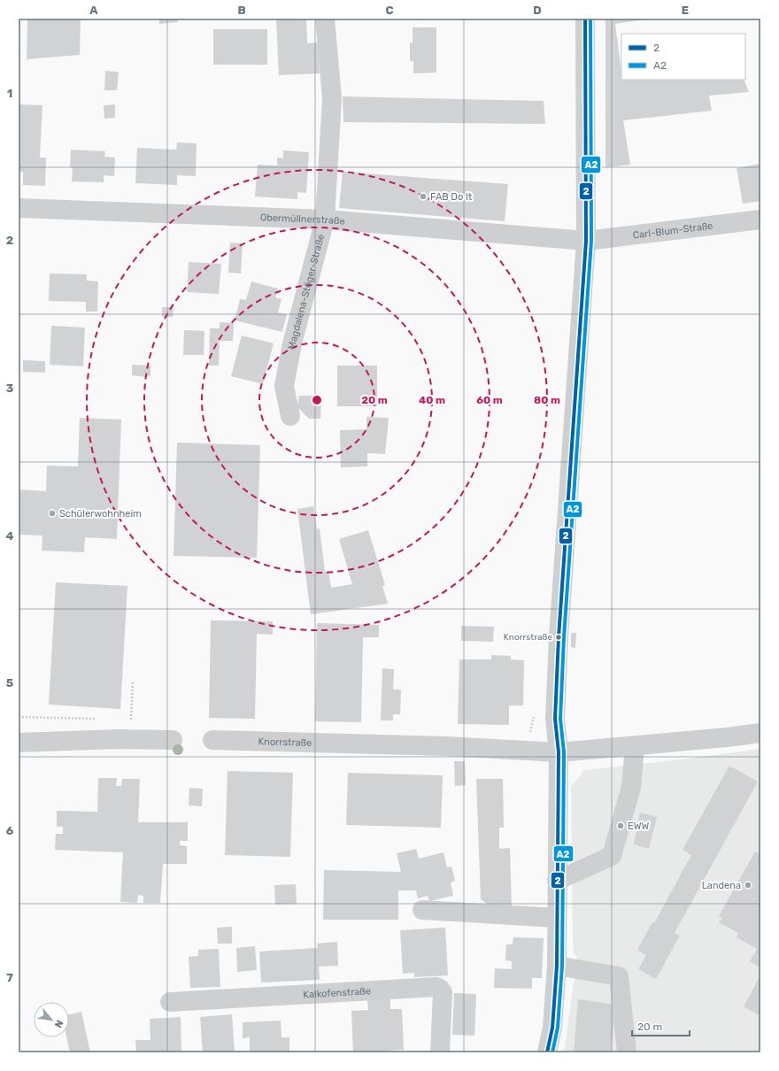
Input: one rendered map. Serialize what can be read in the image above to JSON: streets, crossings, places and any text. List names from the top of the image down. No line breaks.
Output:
{"streets":{"street":["Obermüllnerstraße","Carl-Blum-Straße","Magdalena-Stöger-Straße","Knorrstraße","Kalkofenstraße"]},"crossings":[["Obermüllnerstraße","Carl-Blum-Straße"],["Obermüllnerstraße","Magdalena-Stöger-Straße"]],"places":["FAB Do It","Schülerwohnheim","Knorrstraße","EWW","Landena"],"lines":["transit line 2","transit line A2"],"legend":["2","A2"],"scale_bar":"20 m","north":"bottom right","grid":{"columns":["A","B","C","D","E"],"rows":["1","2","3","4","5","6","7"]},"rings":["20 m","40 m","60 m","80 m"]}
